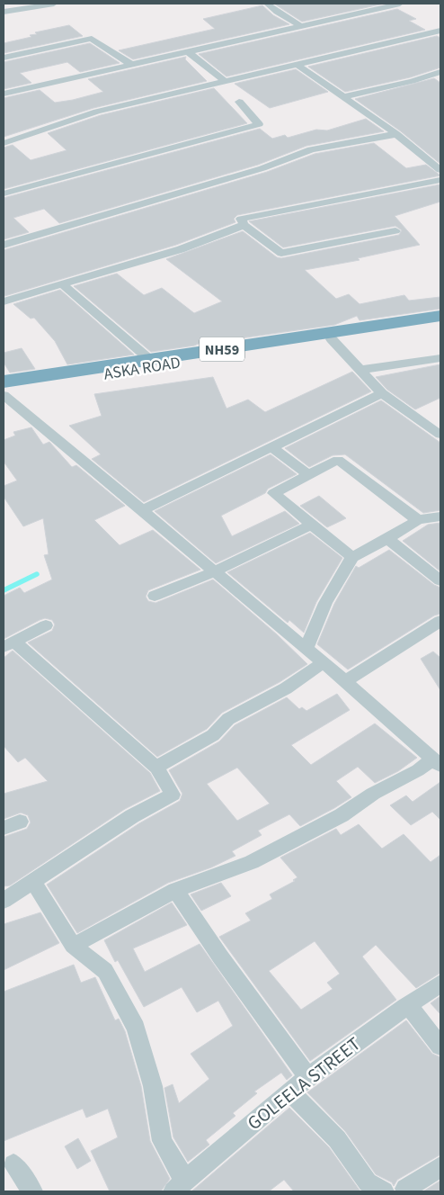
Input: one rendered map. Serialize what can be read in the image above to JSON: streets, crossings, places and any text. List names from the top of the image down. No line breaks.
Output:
{"streets":{"highway":["NH59","ASKA ROAD"],"street":["GOLEELA STREET"]}}
